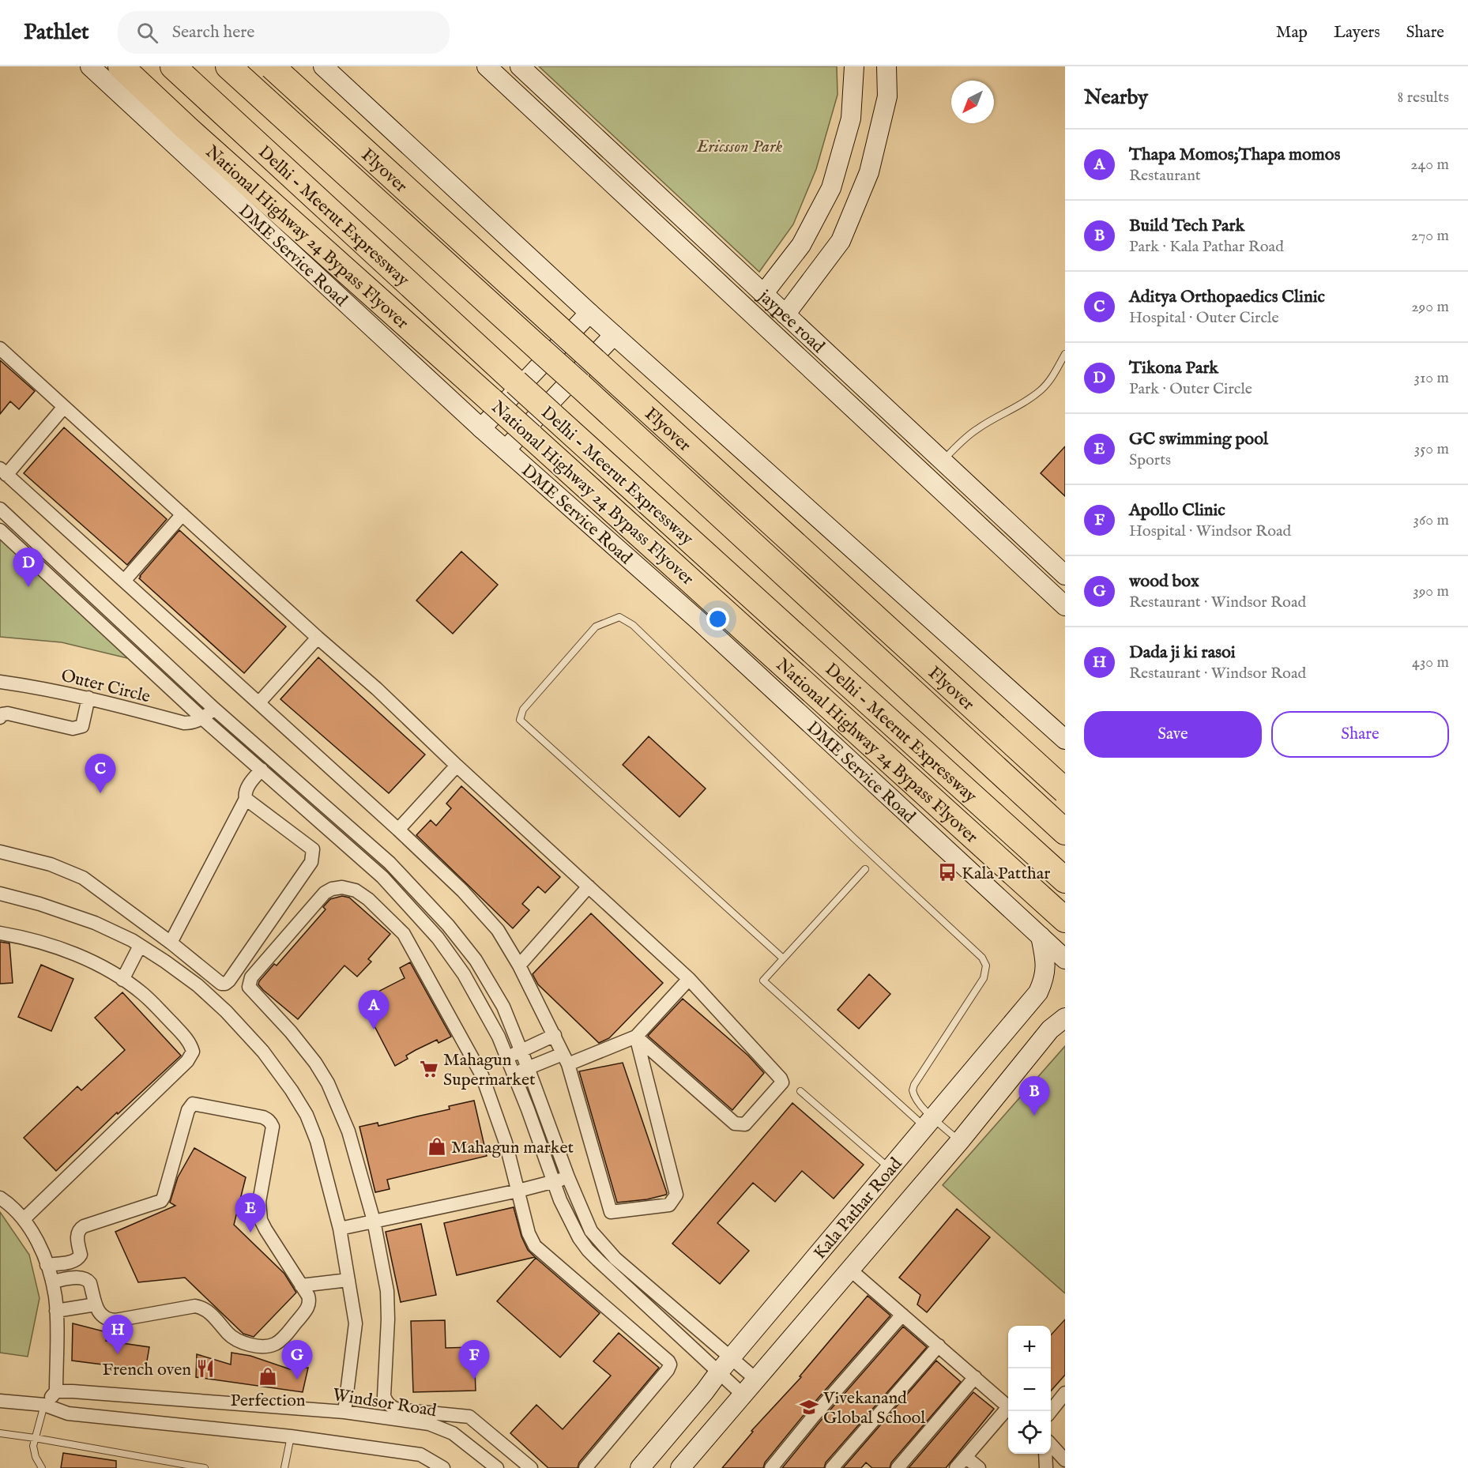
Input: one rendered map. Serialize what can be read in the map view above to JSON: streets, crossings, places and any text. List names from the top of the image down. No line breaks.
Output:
{"streets":{"highway":["Flyover","Delhi - Meerut Expressway","National Highway 24 Bypass Flyover"],"street":["DME Service Road","jaypee road","Outer Circle","Kala Pathar Road","Windsor Road"]},"crossings":[["DME Service Road","Kala Pathar Road"]],"parks":["Ericsson Park"],"places":{"bus stop":["Kala Patthar"],"supermarket":["Mahagun Supermarket"],"shop":["Mahagun market","Perfection"],"restaurant":["French oven"],"school or university":["Vivekanand Global School"]},"north":"bottom left","page":{"header":"Pathlet","search":"Search here","nav":["Map","Layers","Share"],"heading":["Nearby","8 results"],"list":[{"mark":"A","name":"Thapa Momos;Thapa momos","note":"Restaurant","value":"240 m"},{"mark":"B","name":"Build Tech Park","note":"Park · Kala Pathar Road","value":"270 m"},{"mark":"C","name":"Aditya Orthopaedics Clinic","note":"Hospital · Outer Circle","value":"290 m"},{"mark":"D","name":"Tikona Park","note":"Park · Outer Circle","value":"310 m"},{"mark":"E","name":"GC swimming pool","note":"Sports","value":"350 m"},{"mark":"F","name":"Apollo Clinic","note":"Hospital · Windsor Road","value":"360 m"},{"mark":"G","name":"wood box","note":"Restaurant · Windsor Road","value":"390 m"},{"mark":"H","name":"Dada ji ki rasoi","note":"Restaurant · Windsor Road","value":"430 m"}],"pins":["D","C","A","B","E","H","F","G"],"buttons":["Save","Share"],"map_buttons":["+","−"]}}
